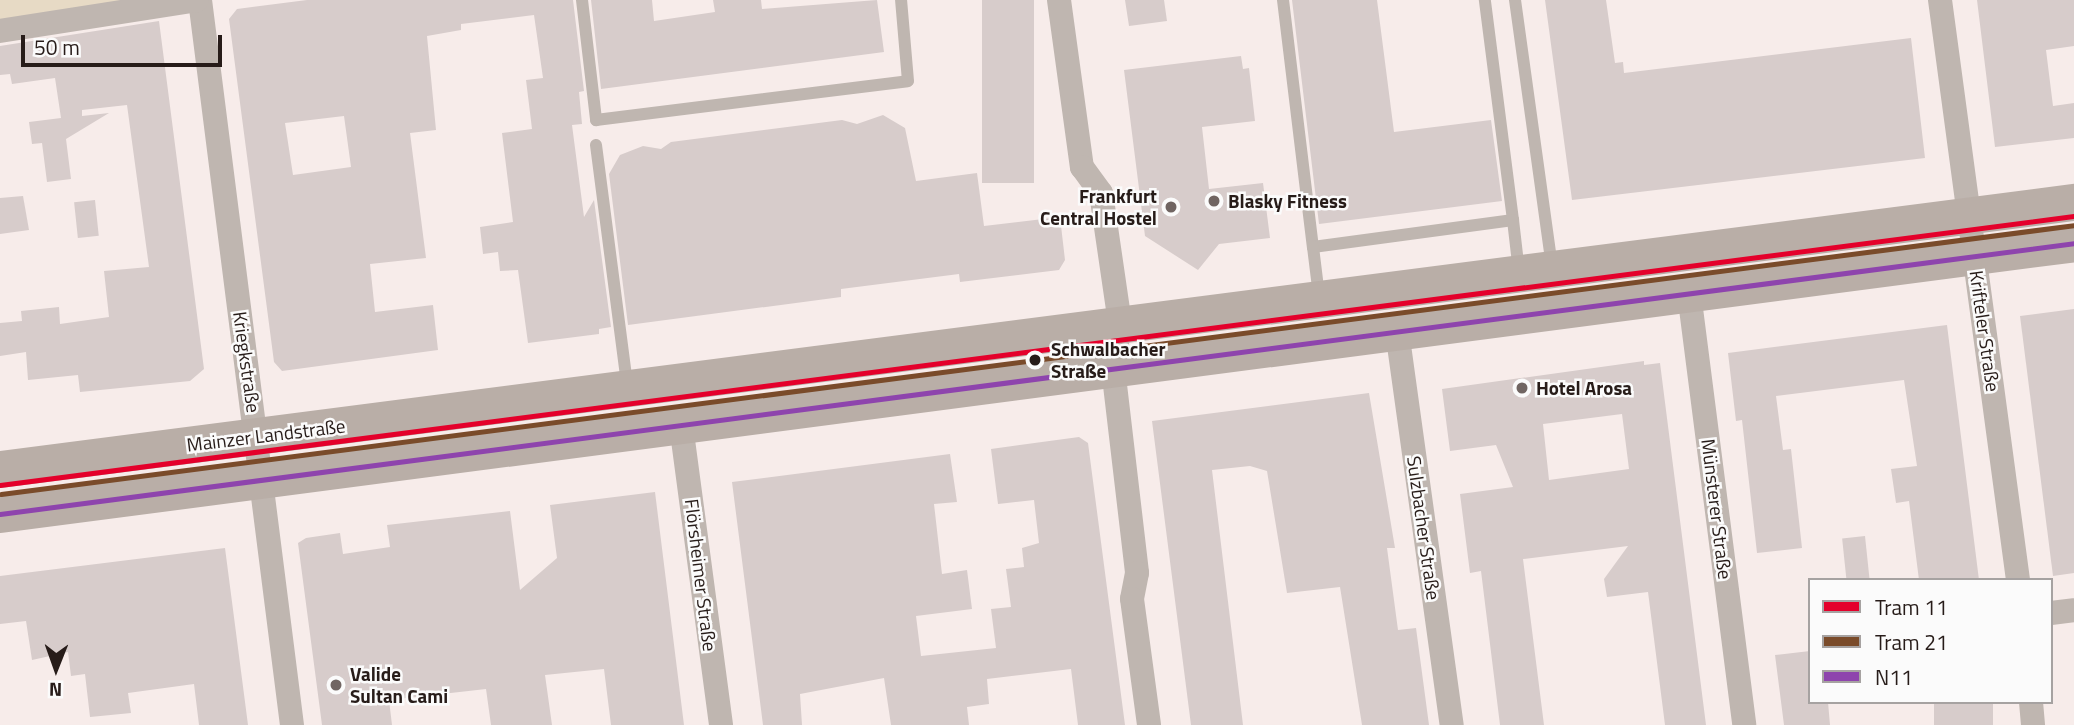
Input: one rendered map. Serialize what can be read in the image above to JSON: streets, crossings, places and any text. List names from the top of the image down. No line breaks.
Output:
{"streets":{"main road":["Mainzer Landstraße"],"street":["Krifteler Straße","Kriegkstraße","Münsterer Straße","Sulzbacher Straße","Flörsheimer Straße"]},"crossings":[["Krifteler Straße","Mainzer Landstraße"],["Kriegkstraße","Mainzer Landstraße"]],"places":["Blasky Fitness","Frankfurt Central Hostel","Schwalbacher Straße","Hotel Arosa","Valide Sultan Cami"],"lines":["tram line 11","tram line 21","transit line N11"],"legend":["Tram 11","Tram 21","N11"],"scale_bar":"50 m","north":"bottom"}
